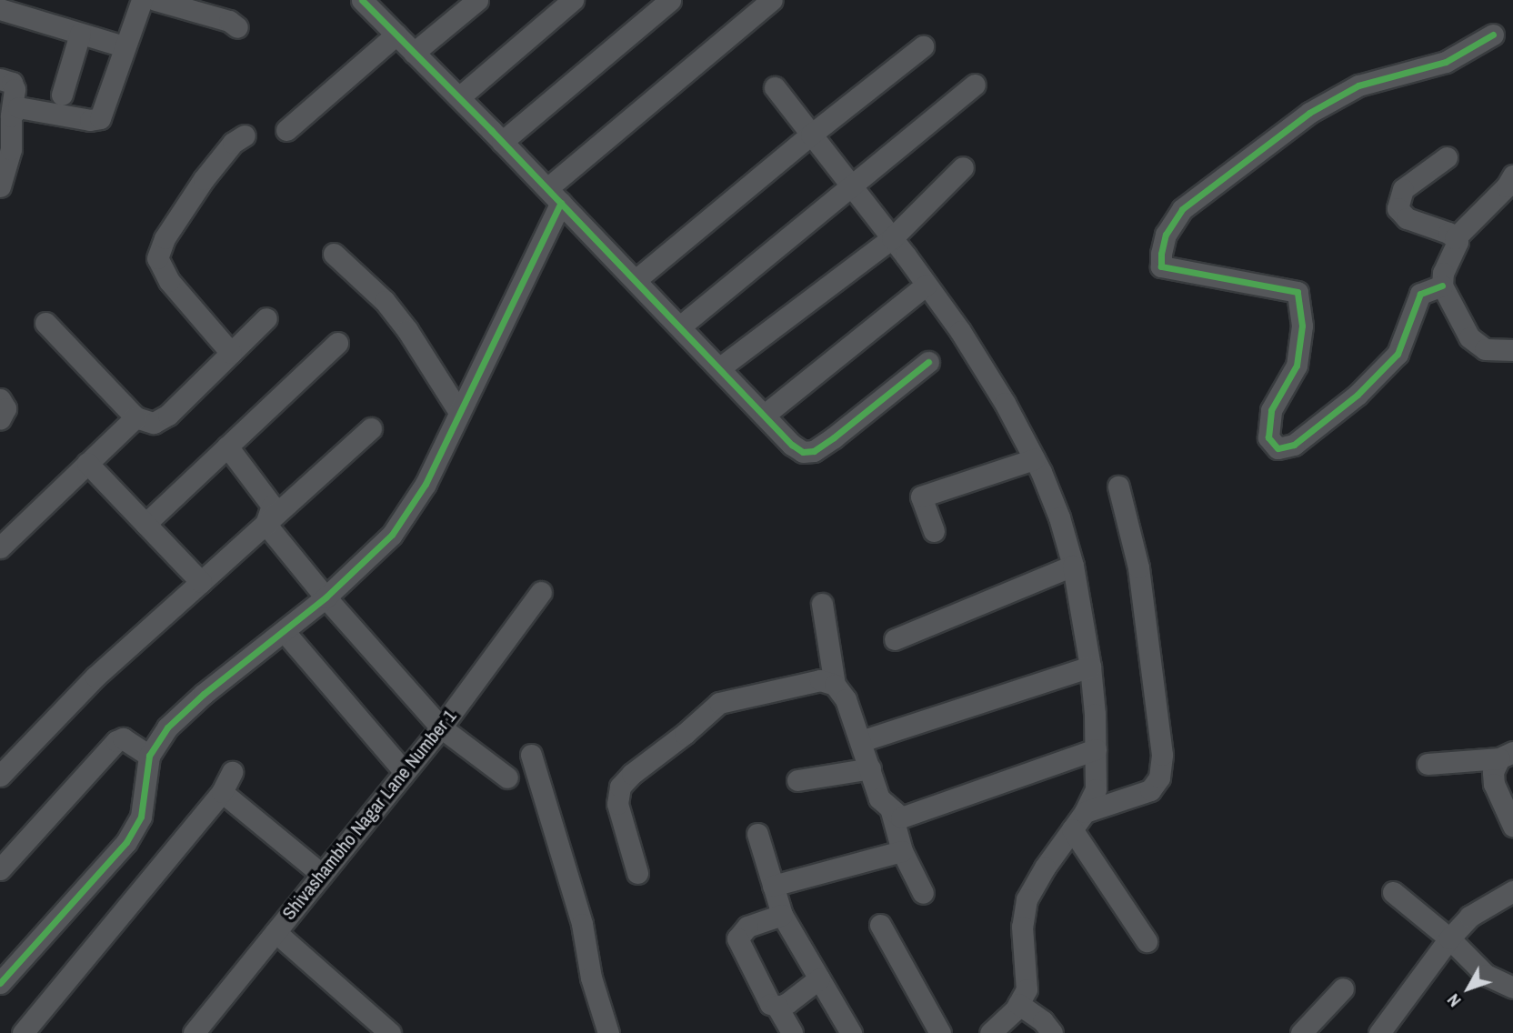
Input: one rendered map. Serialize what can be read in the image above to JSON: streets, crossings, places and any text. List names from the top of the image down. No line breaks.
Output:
{"streets":{"street":["Shivashambho Nagar Lane Number 1"]},"north":"bottom left"}
